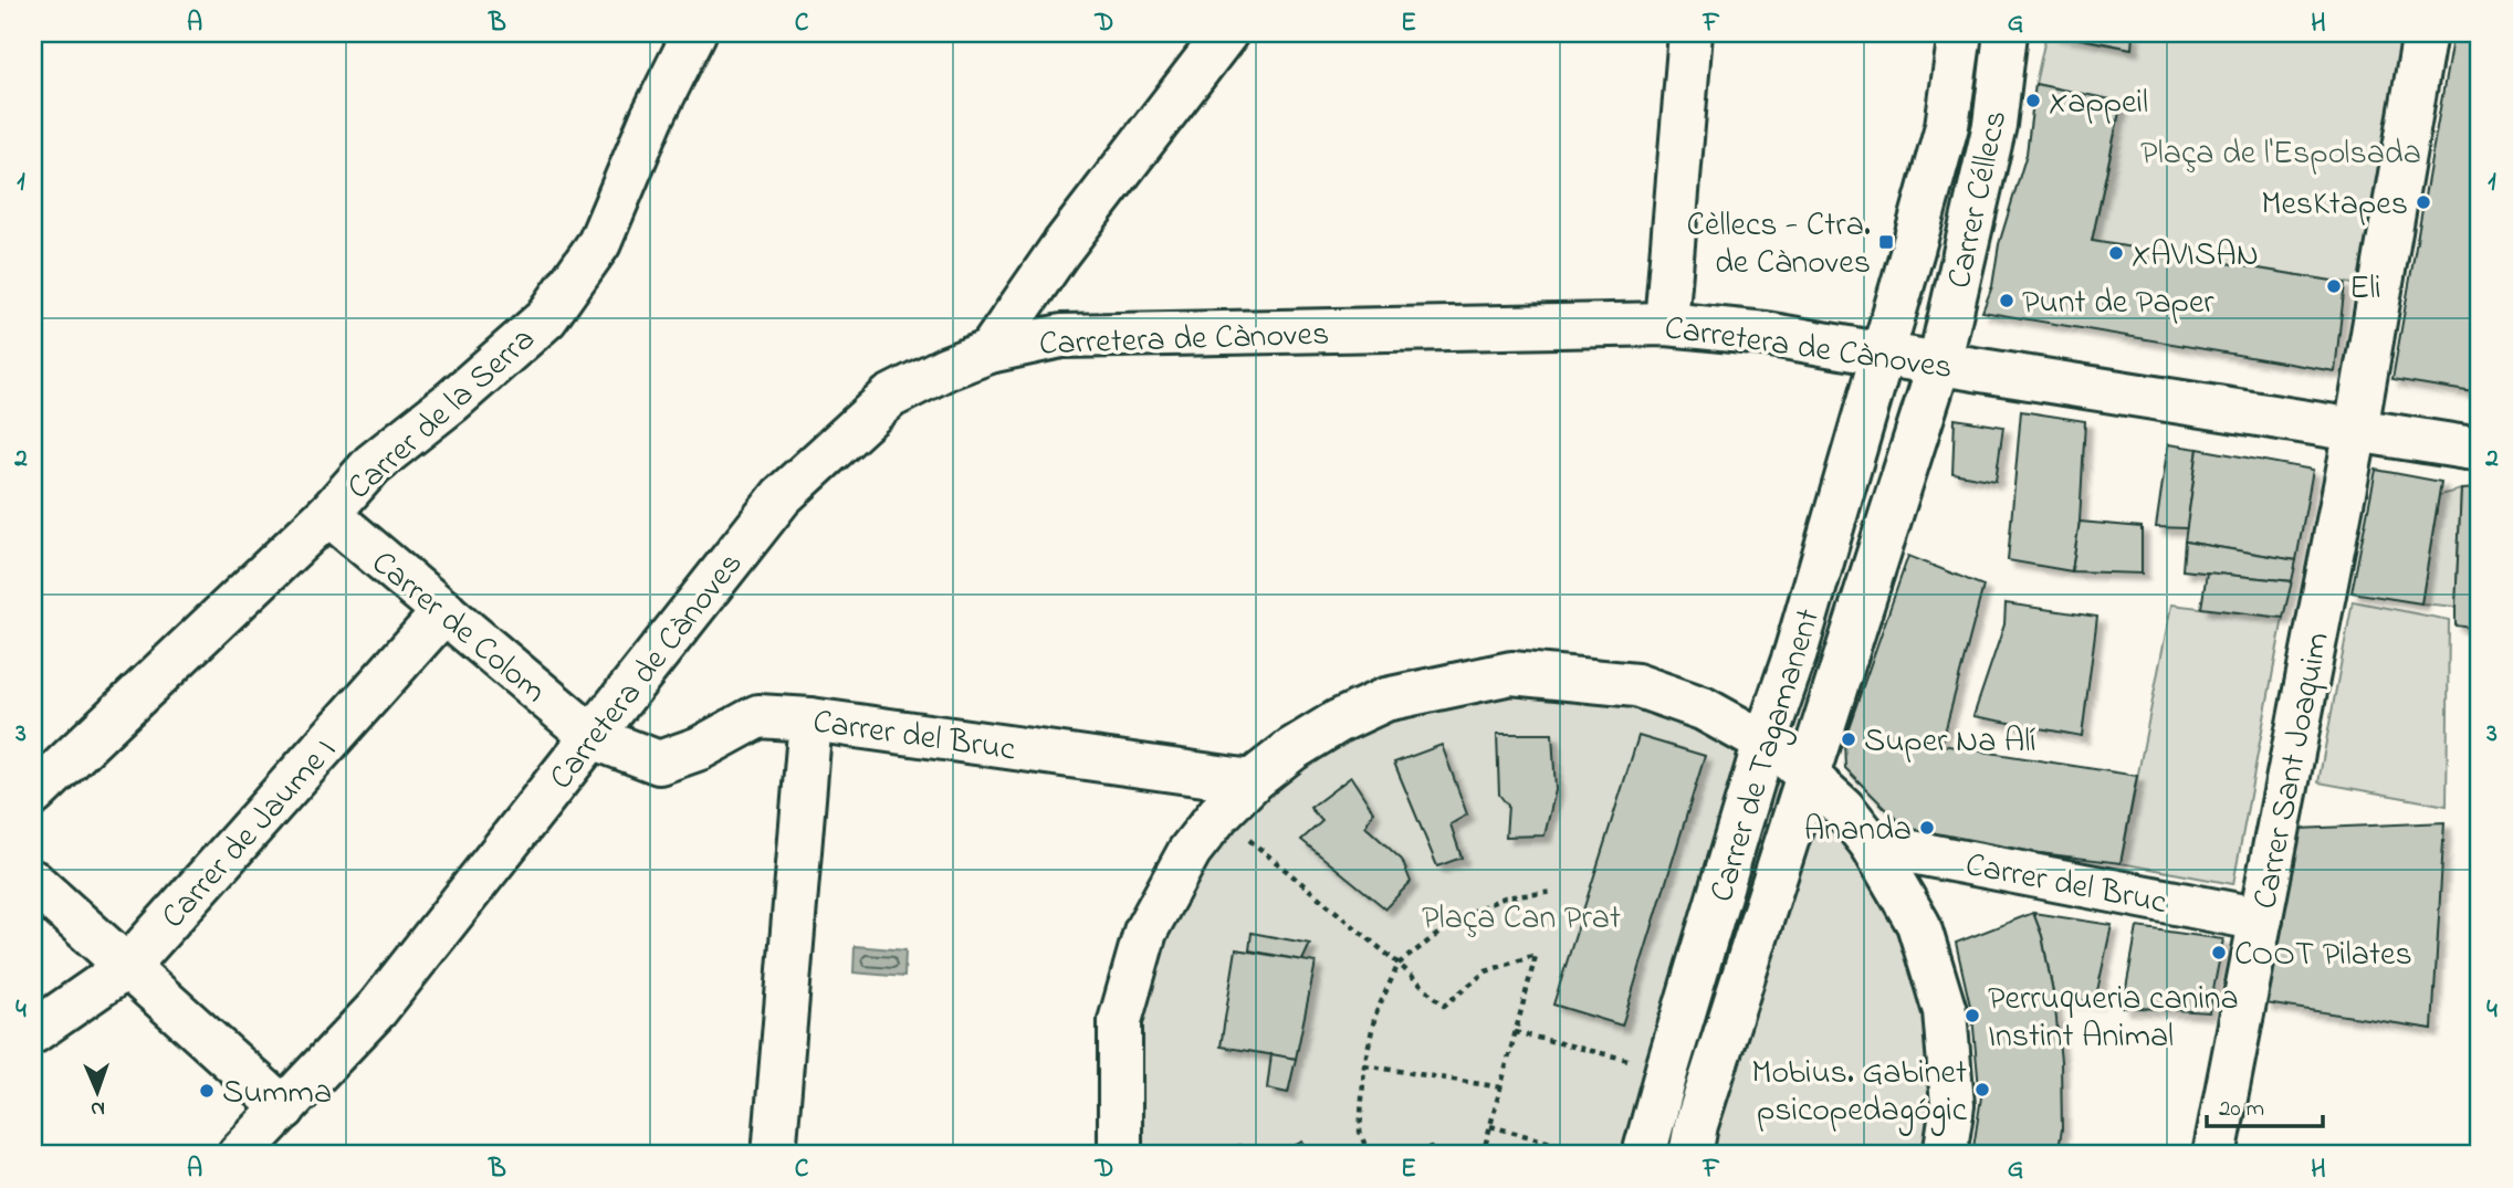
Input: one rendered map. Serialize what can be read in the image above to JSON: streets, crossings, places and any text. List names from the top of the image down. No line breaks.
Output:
{"streets":{"street":["Carrer Céllecs","Carretera de Cànoves","Carrer de la Serra","Carrer de Colom","Carrer del Bruc","Carrer de Tagamanent","Carrer Sant Joaquim","Carrer de Jaume I"]},"crossings":[["Carrer Céllecs","Carretera de Cànoves"],["Carrer Céllecs","Carrer de Tagamanent"],["Carretera de Cànoves","Carrer de Colom"],["Carretera de Cànoves","Carrer del Bruc"],["Carretera de Cànoves","Carrer de Tagamanent"],["Carretera de Cànoves","Carrer Sant Joaquim"],["Carrer de la Serra","Carrer de Colom"],["Carrer de Colom","Carrer del Bruc"],["Carrer de Colom","Carrer de Jaume I"],["Carrer del Bruc","Carrer Sant Joaquim"]],"parks":["Plaça de l'Espolsada","Plaça Can Prat"],"places":{"other":["Xappeil","MesKtapes","XAVISAN","Eli","Punt de Paper","Super Na Alí","Ananda","COOT Pilates","Perruqueria canina Instint Animal","Mobius. Gabinet psicopedagógic","Summa"],"transit":["Cèllecs - Ctra. de Cànoves"]},"scale_bar":"20 m","north":"bottom","grid":{"columns":["A","B","C","D","E","F","G","H"],"rows":["1","2","3","4"]}}
